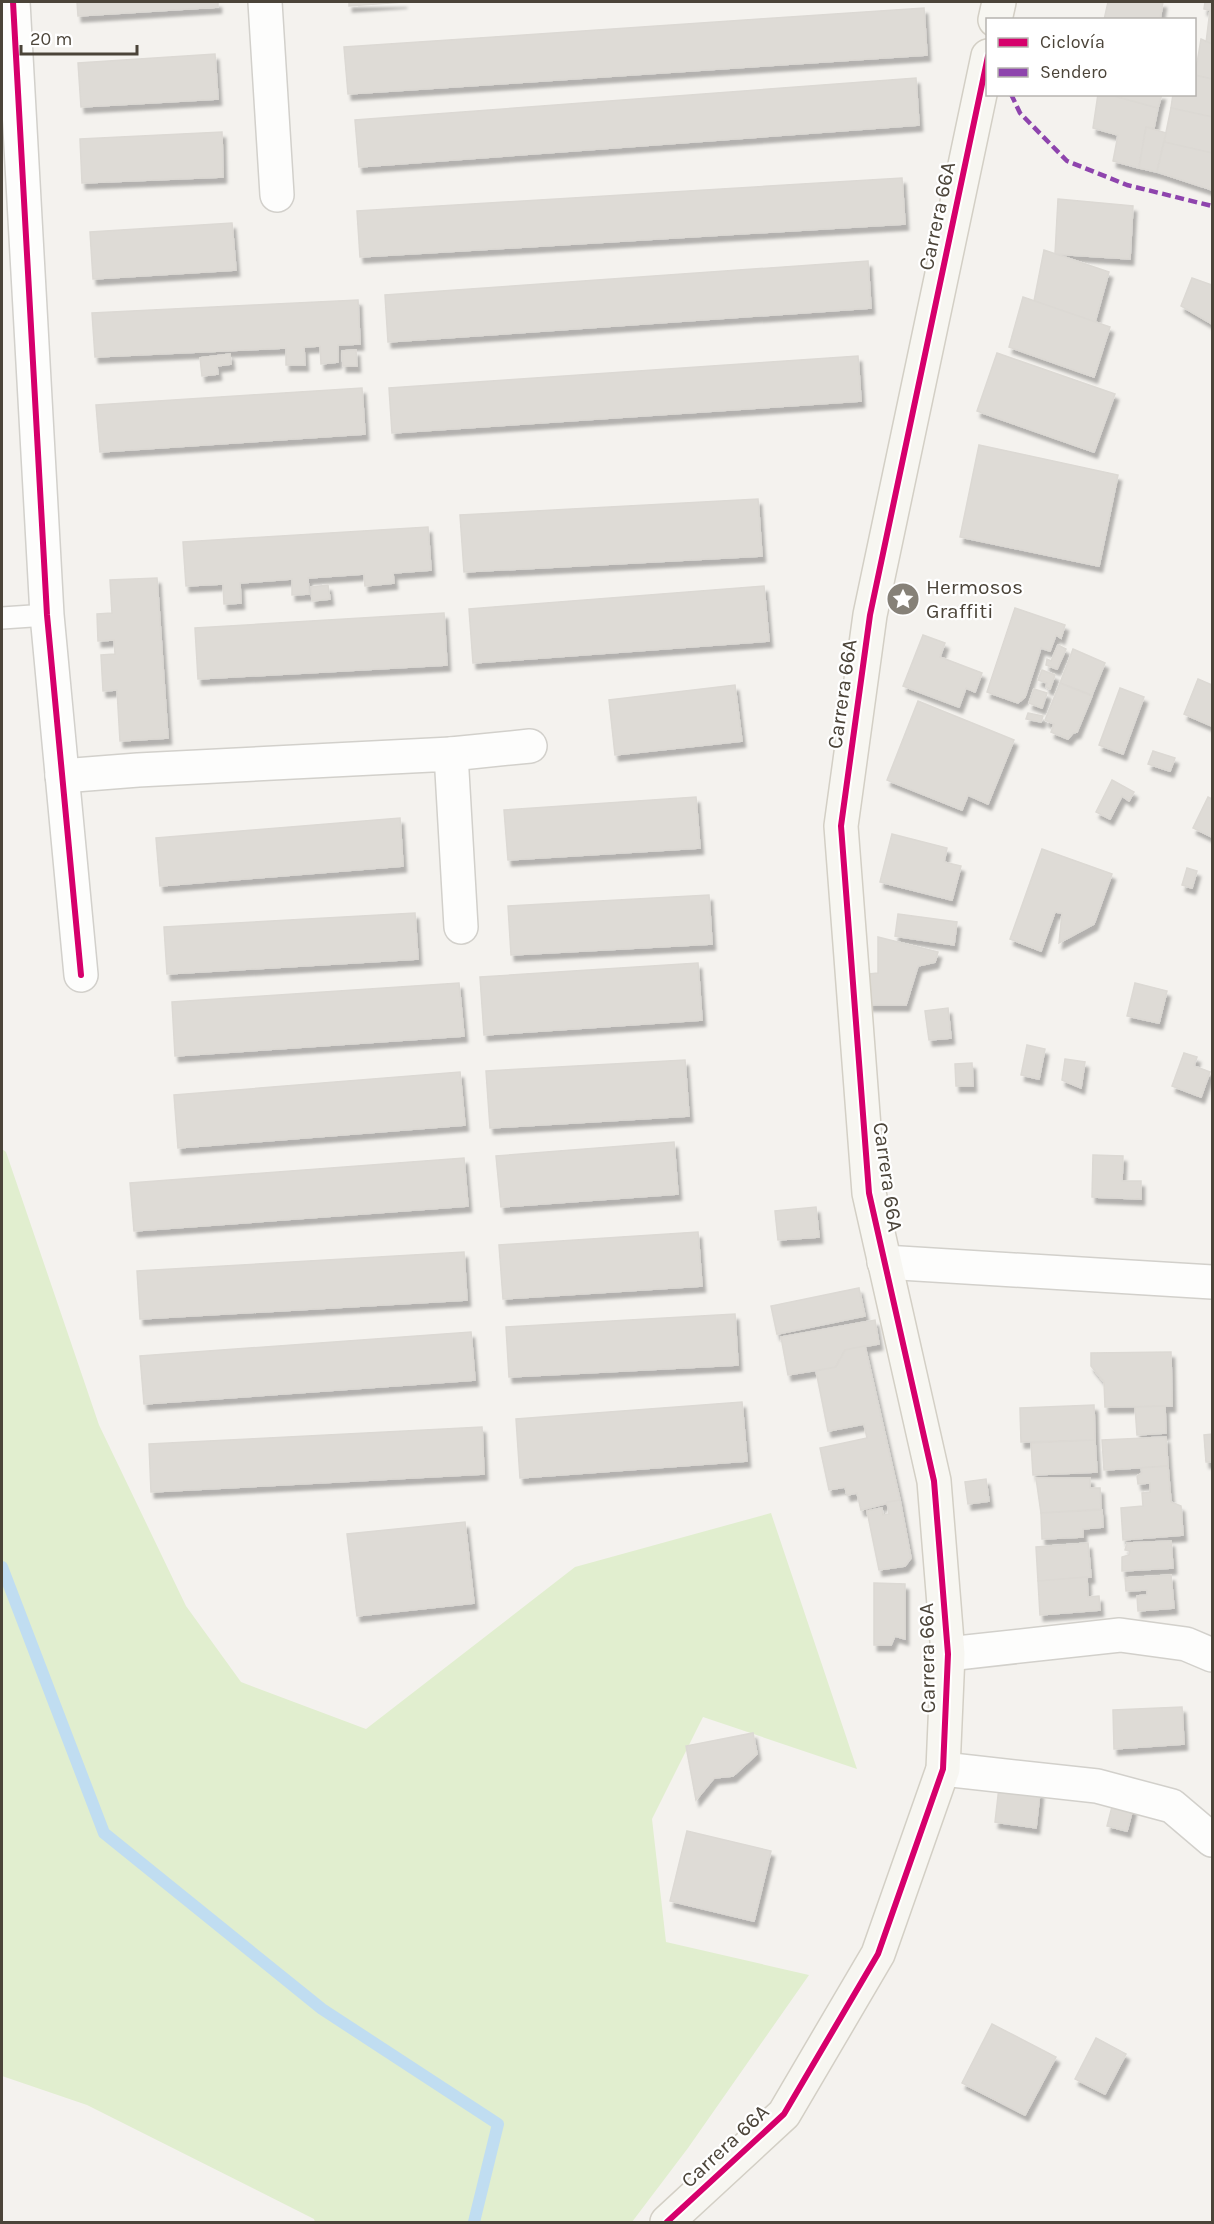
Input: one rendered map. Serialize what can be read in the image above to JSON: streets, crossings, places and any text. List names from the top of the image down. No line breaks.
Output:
{"streets":{"street":["Carrera 66A"]},"places":{"place":["Hermosos Graffiti"]},"legend":["Ciclovía","Sendero"],"scale_bar":"20 m"}
